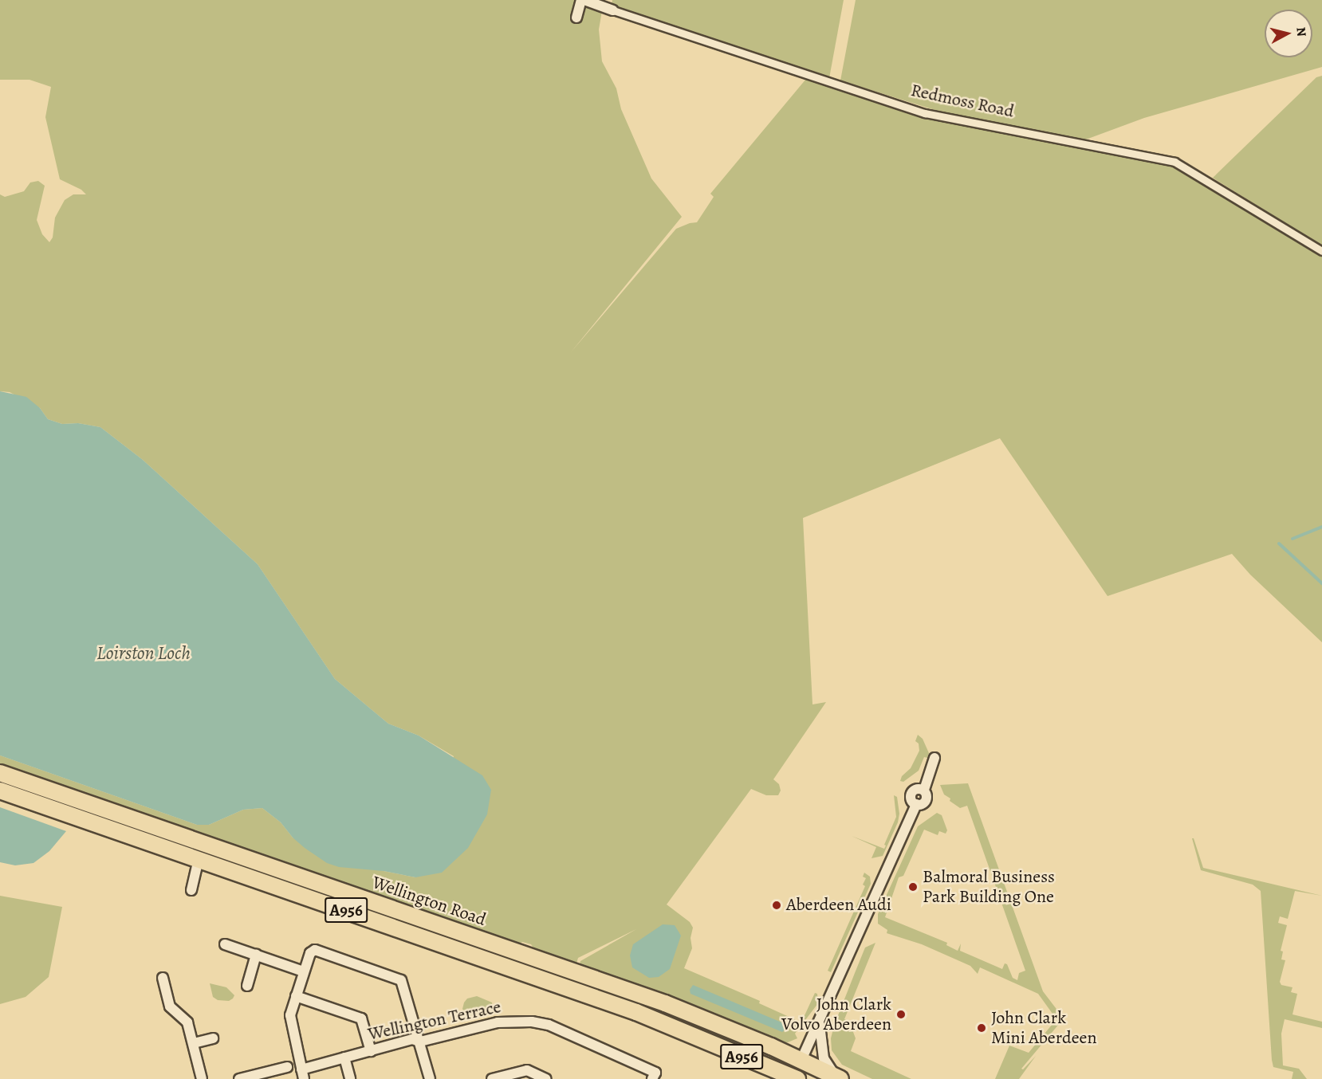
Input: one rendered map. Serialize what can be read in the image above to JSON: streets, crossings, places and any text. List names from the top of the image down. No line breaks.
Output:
{"streets":{"main road":["Wellington Road","A956"],"street":["Redmoss Road","Wellington Terrace"]},"water":["Loirston Loch"],"places":["Balmoral Business Park Building One","Aberdeen Audi","John Clark Volvo Aberdeen","John Clark Mini Aberdeen"],"north":"right"}
